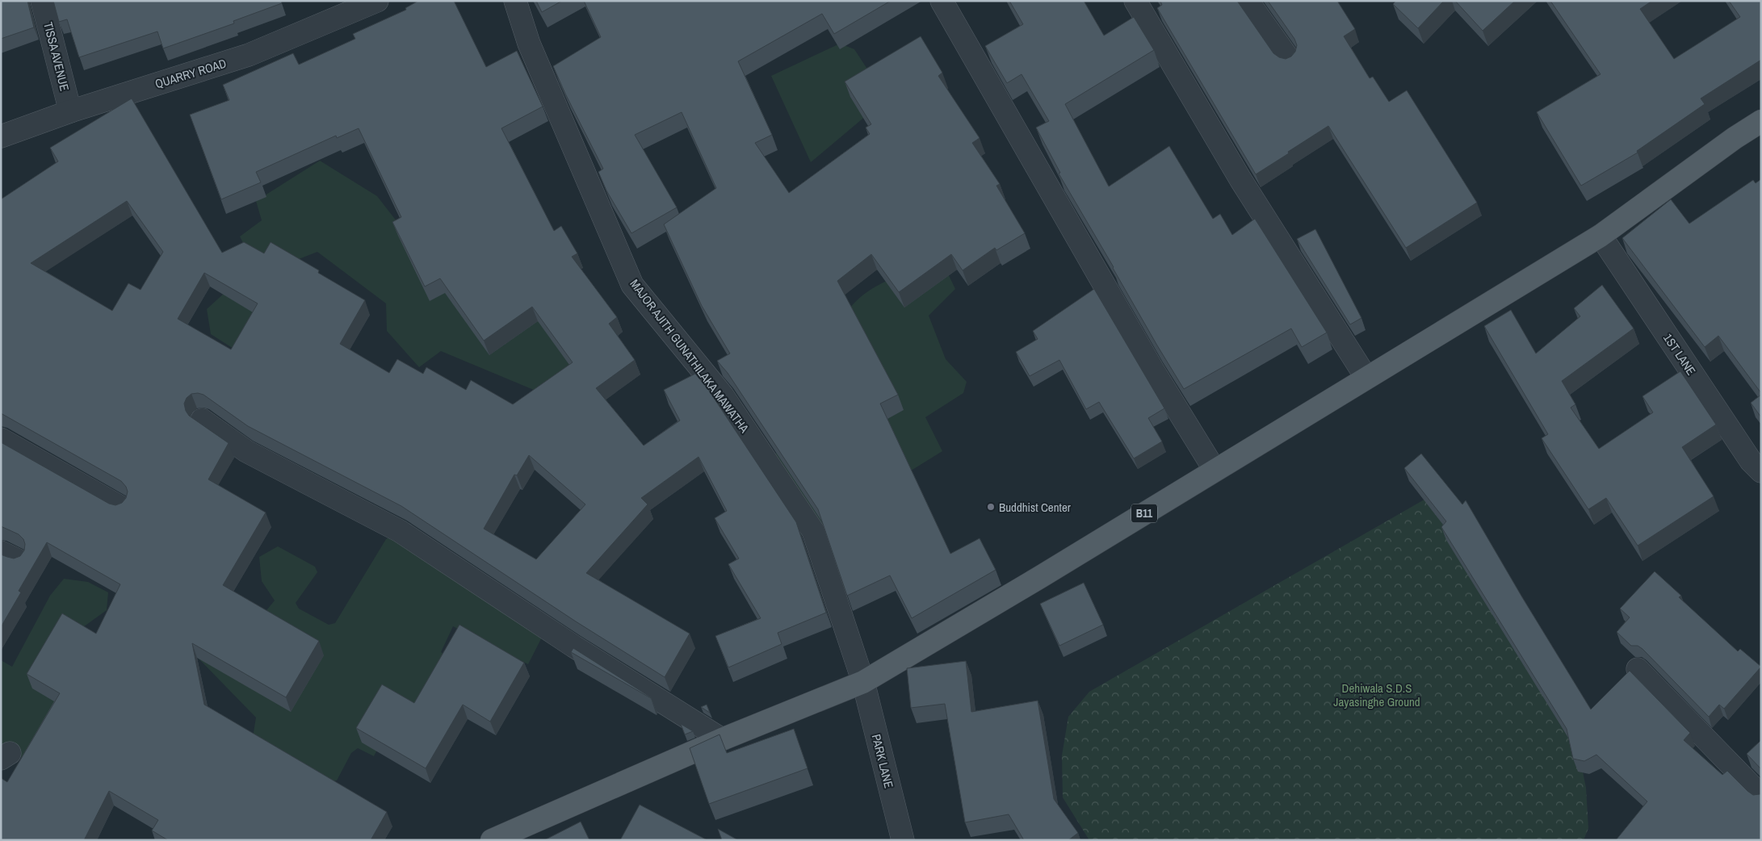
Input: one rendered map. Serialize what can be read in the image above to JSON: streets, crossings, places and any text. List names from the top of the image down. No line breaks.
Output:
{"streets":{"main road":["B11"],"street":["TISSA AVENUE","QUARRY ROAD","1ST LANE","MAJOR AJITH GUNATHILAKA MAWATHA","PARK LANE"]},"crossings":[["TISSA AVENUE","QUARRY ROAD"],["1ST LANE","B11"],["MAJOR AJITH GUNATHILAKA MAWATHA","B11"],["MAJOR AJITH GUNATHILAKA MAWATHA","PARK LANE"],["B11","PARK LANE"]],"parks":["Dehiwala S.D.S Jayasinghe Ground"],"places":["Buddhist Center"]}
